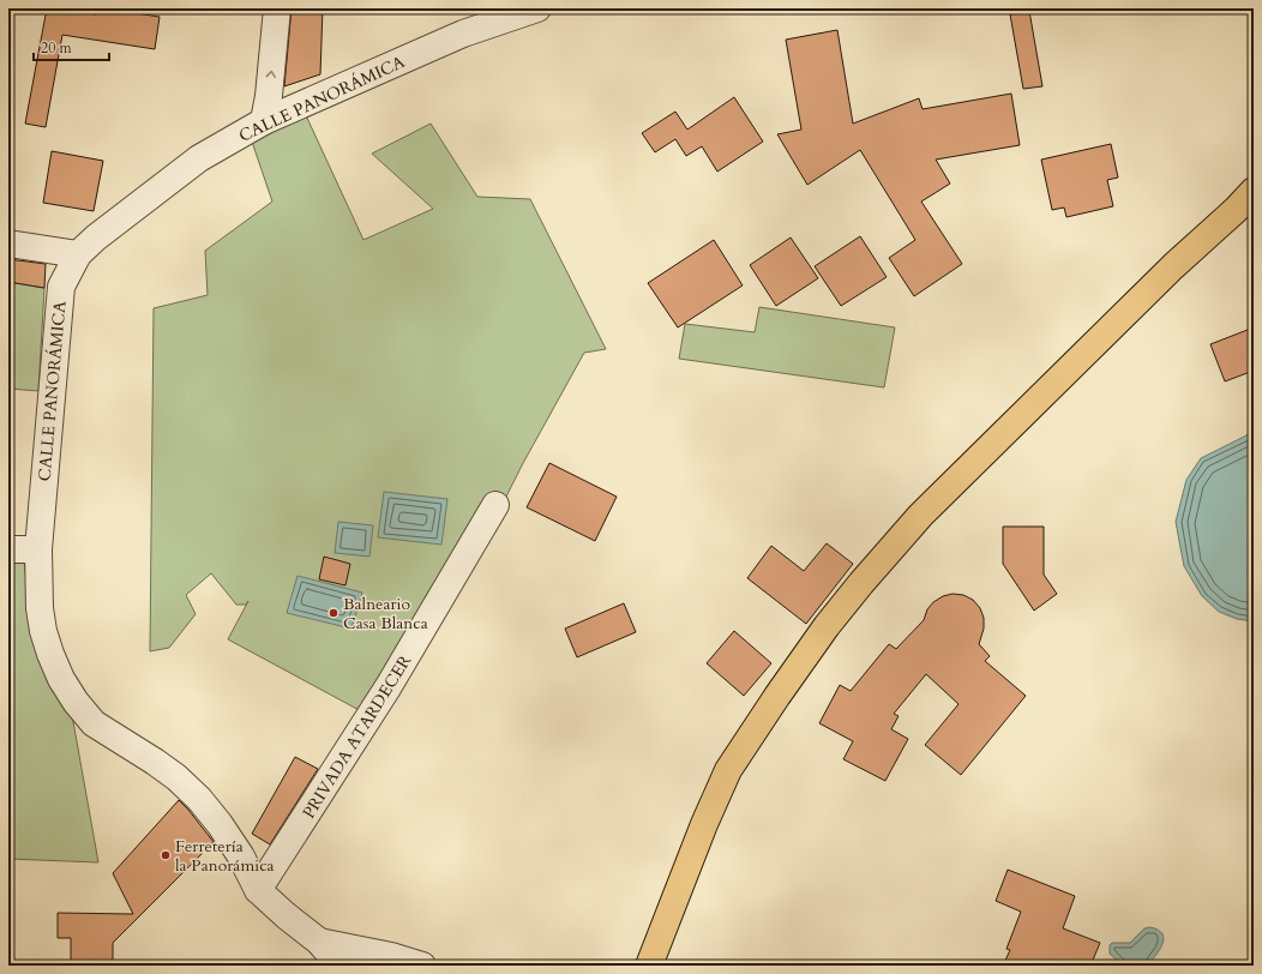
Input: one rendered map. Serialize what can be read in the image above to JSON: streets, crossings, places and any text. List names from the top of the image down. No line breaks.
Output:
{"streets":{"street":["CALLE PANORÁMICA","PRIVADA ATARDECER"]},"crossings":[["CALLE PANORÁMICA","PRIVADA ATARDECER"]],"places":["Balneario Casa Blanca","Ferretería la Panorámica"],"scale_bar":"20 m"}
